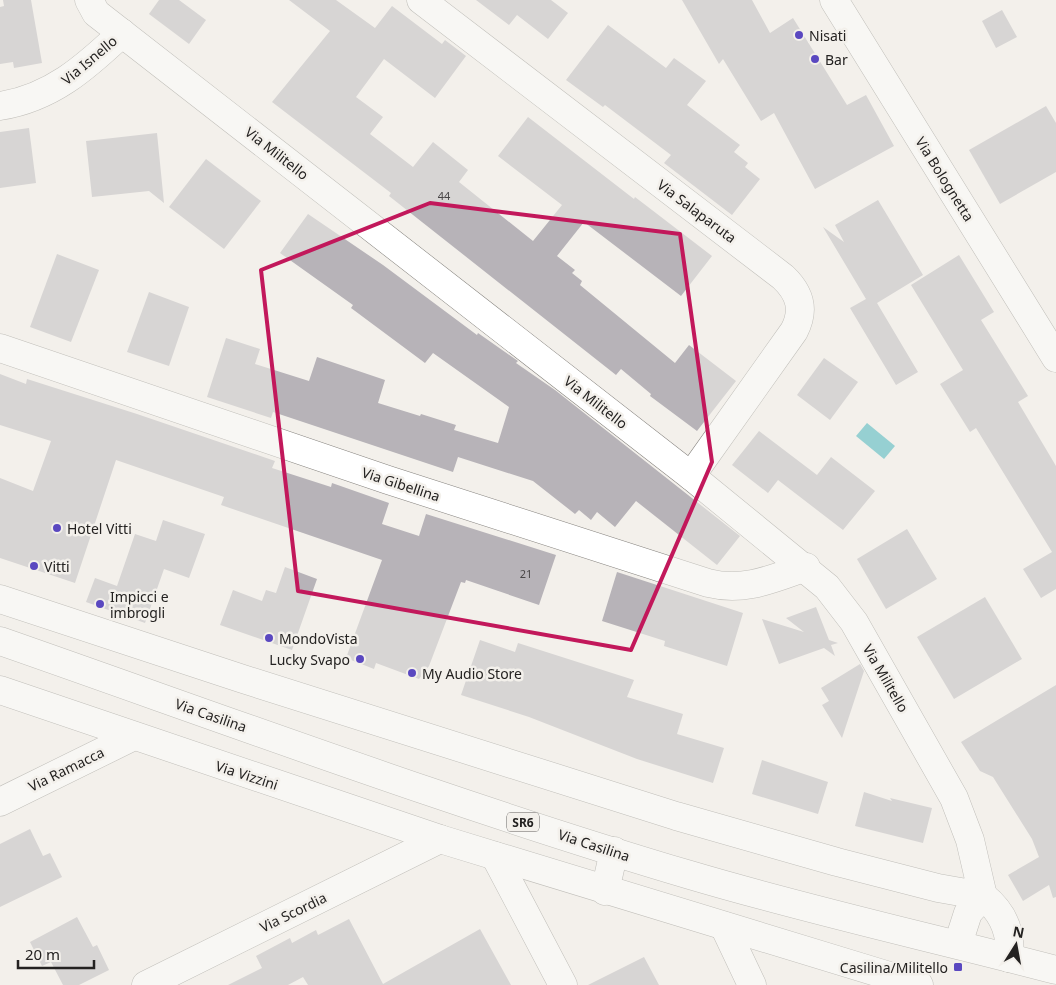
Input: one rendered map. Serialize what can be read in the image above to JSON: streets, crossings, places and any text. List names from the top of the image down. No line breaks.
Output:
{"streets":{"street":["Via Isnello","Via Militello","Via Bolognetta","Via Salaparuta","Via Gibellina","Via Casilina","Via Ramacca","Via Vizzini","SR6","Via Scordia"]},"crossings":[["Via Isnello","Via Militello"],["Via Militello","Via Salaparuta"],["Via Militello","Via Gibellina"],["Via Militello","Via Casilina"],["Via Ramacca","Via Vizzini"],["Via Vizzini","Via Scordia"]],"places":{"other":["Nisati","Bar","Hotel Vitti","Vitti","Impicci e imbrogli","MondoVista","Lucky Svapo","My Audio Store"],"transit":["Casilina/Militello"]},"house_numbers":["44","21"],"scale_bar":"20 m","north":"top"}
